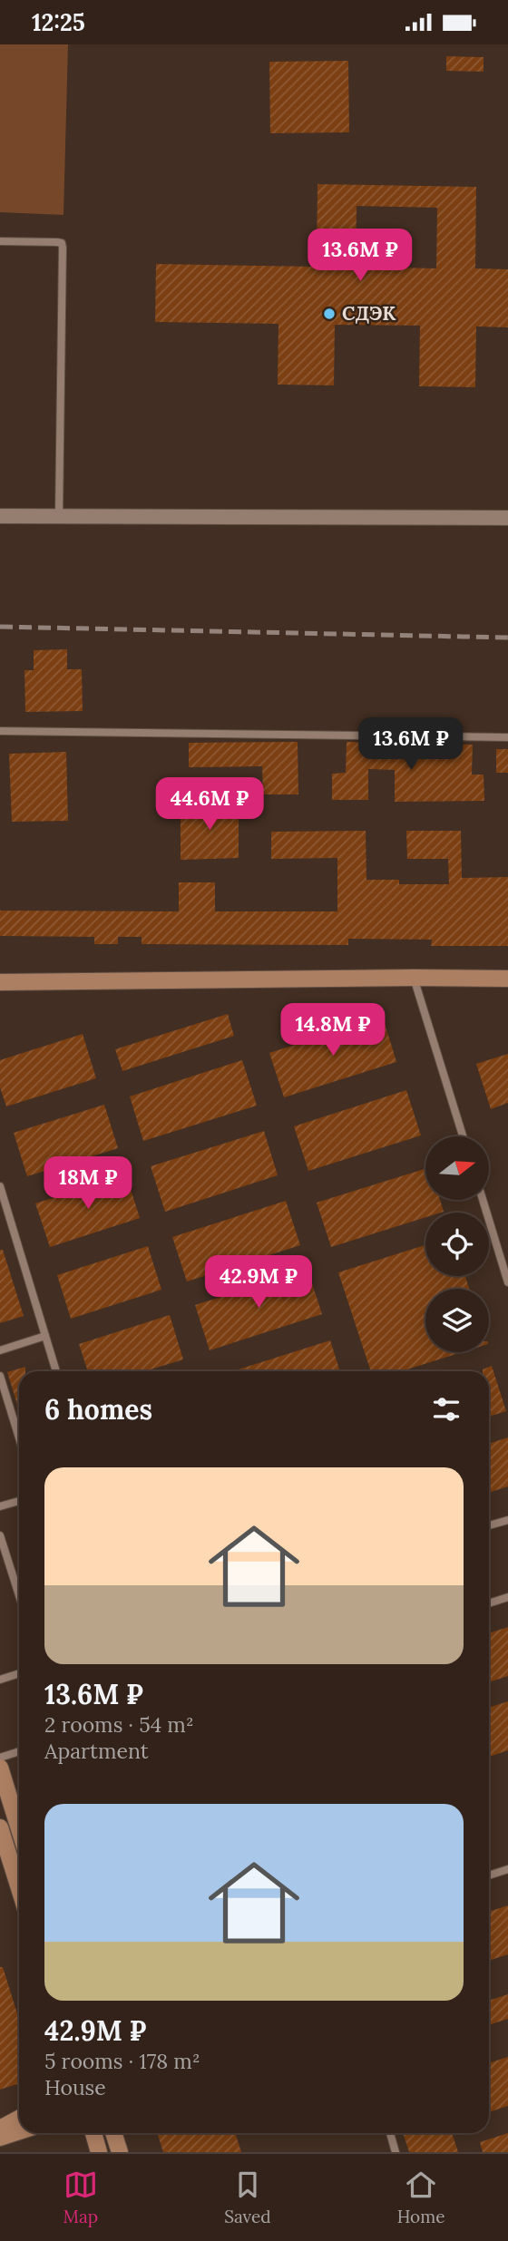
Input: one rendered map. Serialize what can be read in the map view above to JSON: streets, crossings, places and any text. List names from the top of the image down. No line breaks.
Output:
{"places":["СДЭК"],"north":"right","page":{"status":"12:25","price":["13.6M ₽","13.6M ₽","44.6M ₽","14.8M ₽","18M ₽","42.9M ₽"],"heading":"6 homes","list":[{"name":"13.6M ₽","note":"2 rooms · 54 m² · Apartment"},{"name":"42.9M ₽","note":"5 rooms · 178 m² · House"}],"tabs":["Map","Saved","Home"]}}
